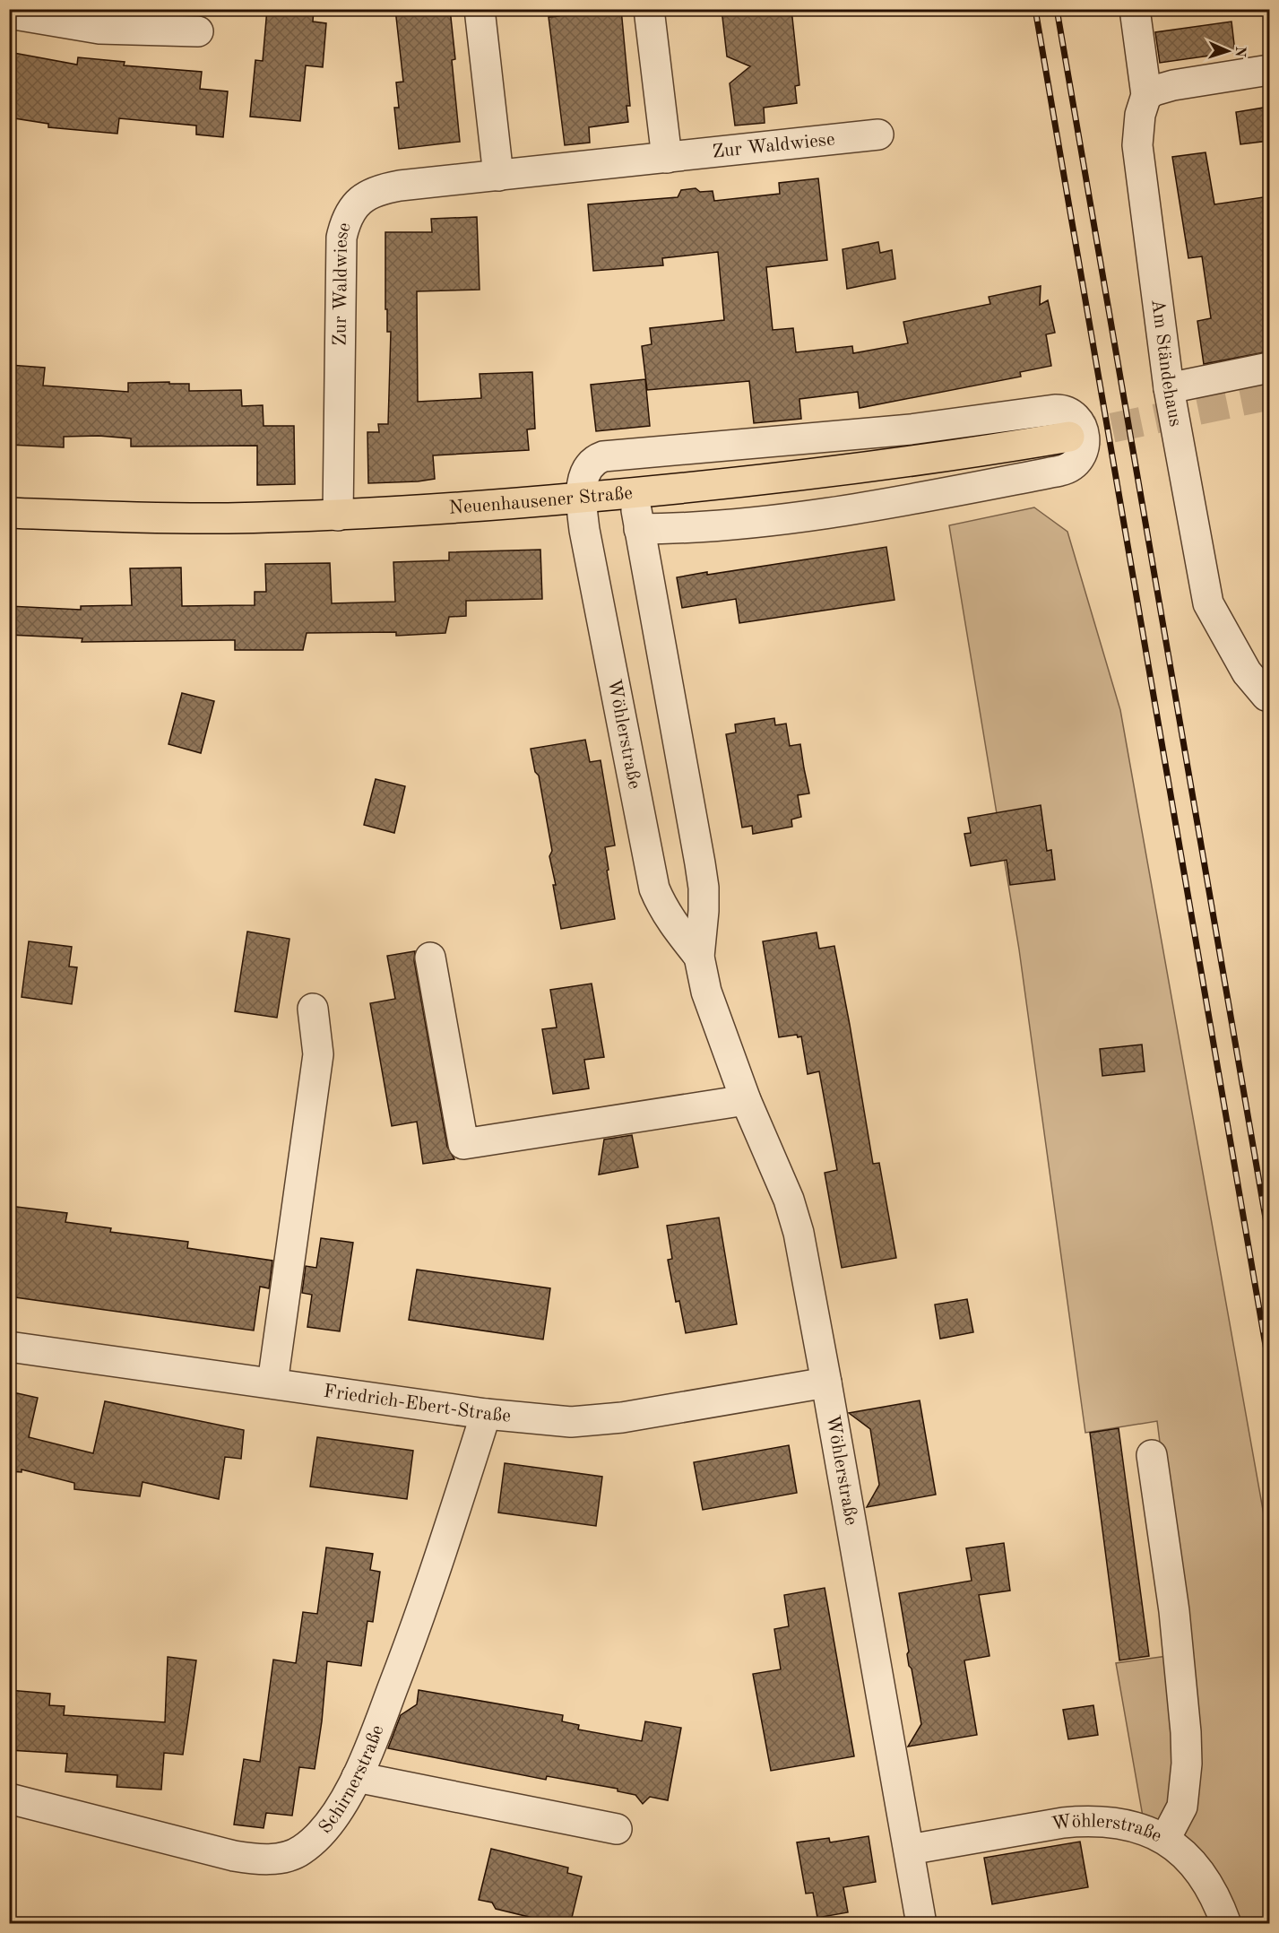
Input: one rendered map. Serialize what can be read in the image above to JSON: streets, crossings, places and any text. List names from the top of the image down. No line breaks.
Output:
{"streets":{"main road":["Neuenhausener Straße"],"street":["Zur Waldwiese","Am Ständehaus","Wöhlerstraße","Friedrich-Ebert-Straße","Schirnerstraße"]},"crossings":[["Zur Waldwiese","Neuenhausener Straße"],["Neuenhausener Straße","Wöhlerstraße"],["Wöhlerstraße","Friedrich-Ebert-Straße"],["Friedrich-Ebert-Straße","Schirnerstraße"]],"north":"right"}
